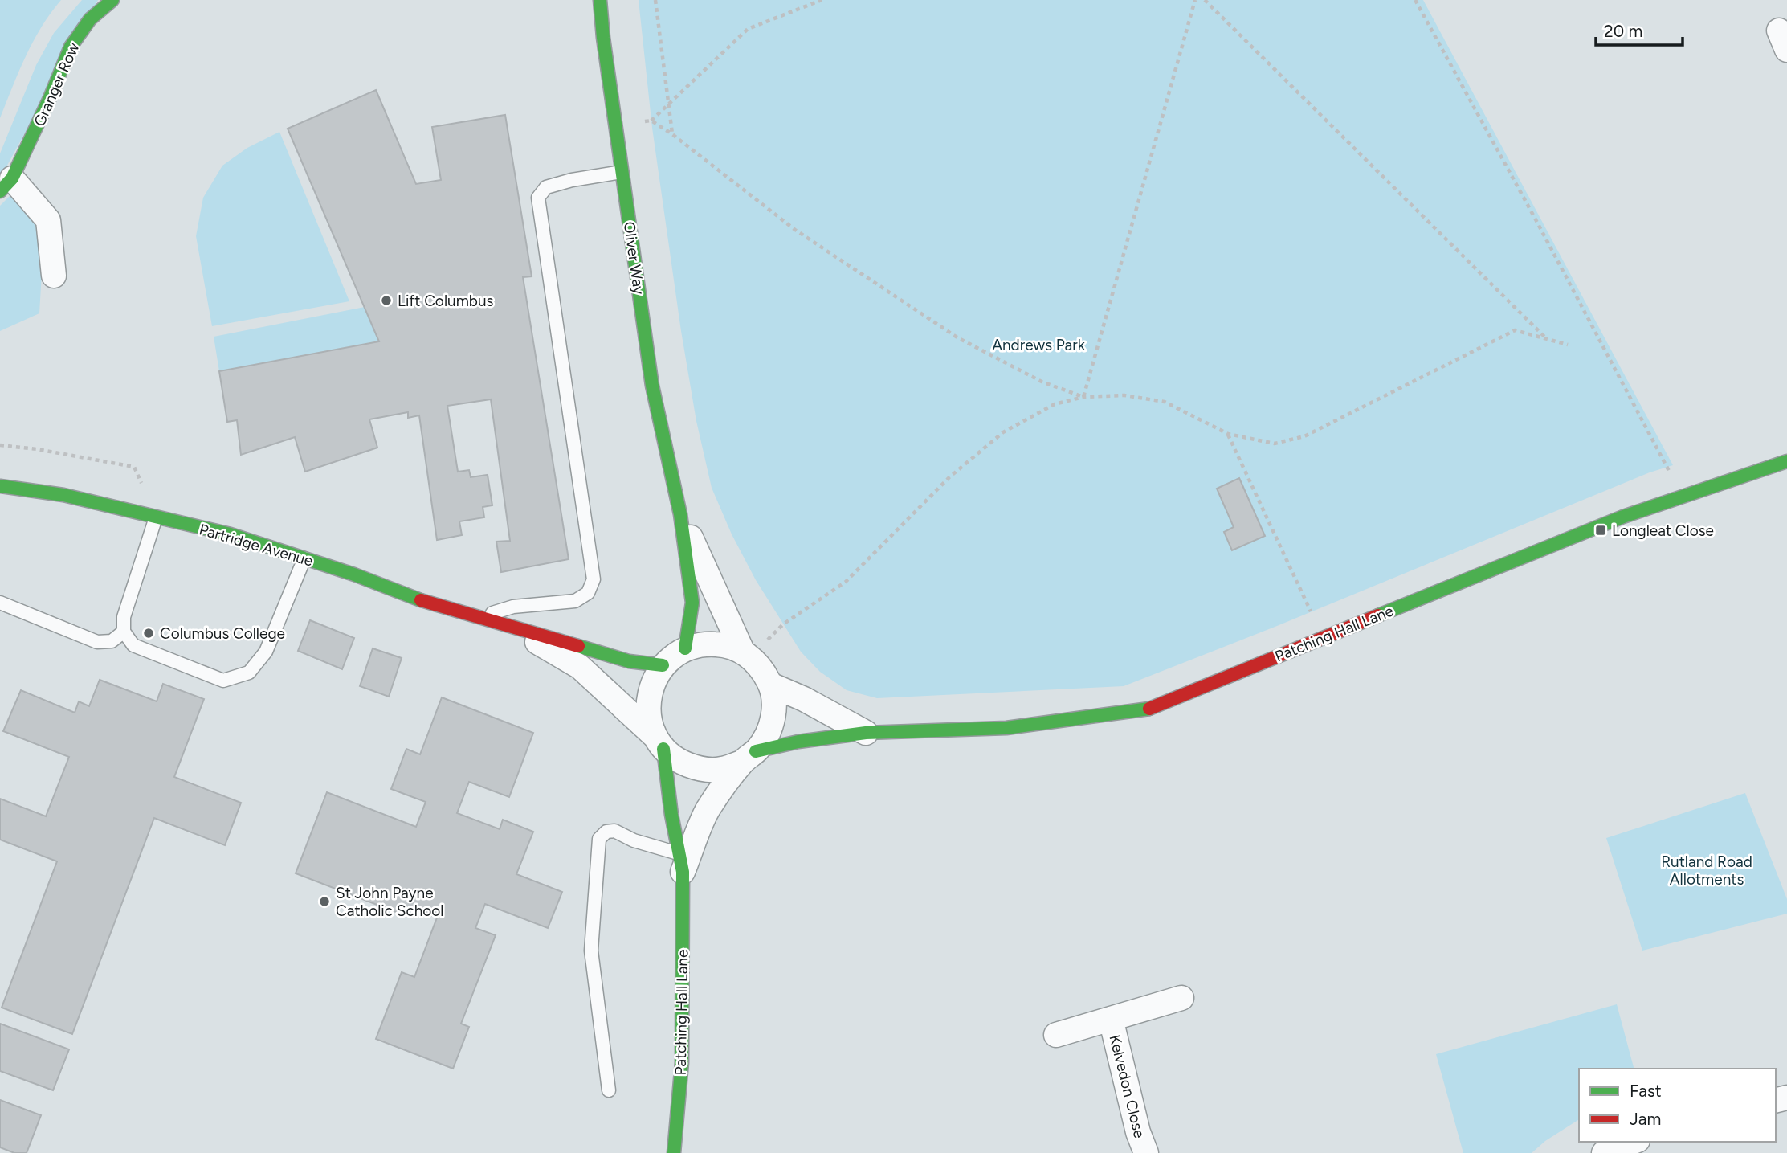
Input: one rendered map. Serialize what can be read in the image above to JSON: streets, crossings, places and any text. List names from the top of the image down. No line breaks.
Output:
{"streets":{"street":["Granger Row","Oliver Way","Partridge Avenue","Patching Hall Lane","Kelvedon Close"]},"crossings":[["Oliver Way","Partridge Avenue"],["Oliver Way","Patching Hall Lane"],["Partridge Avenue","Patching Hall Lane"]],"parks":["Andrews Park","Rutland Road Allotments"],"places":{"other":["Lift Columbus","Columbus College","St John Payne Catholic School"],"transit":["Longleat Close"]},"legend":["Fast","Jam"],"scale_bar":"20 m"}
